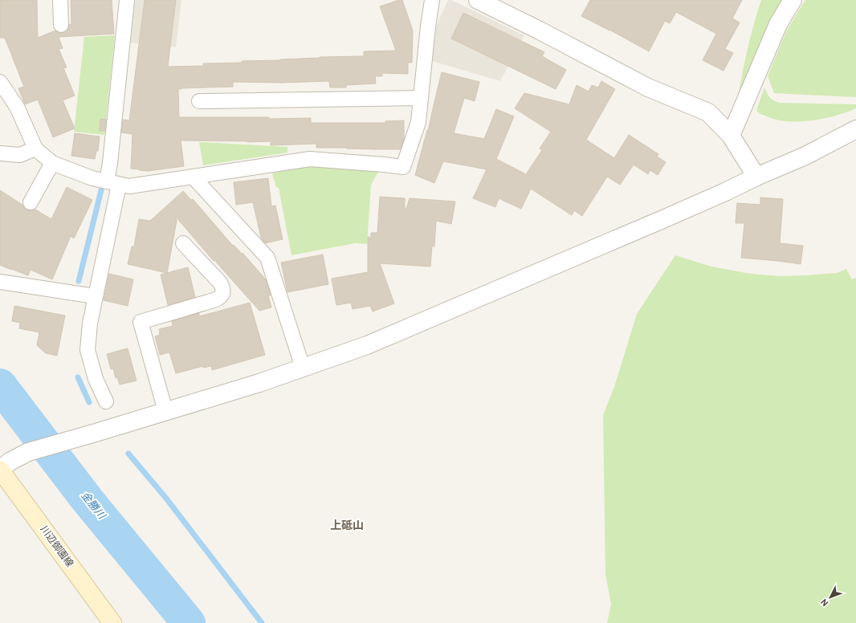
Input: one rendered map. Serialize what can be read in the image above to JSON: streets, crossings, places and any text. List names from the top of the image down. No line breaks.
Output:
{"streets":{"main road":["川辺御園線"]},"districts":["上砥山"],"water":["金勝川"],"north":"bottom left"}
